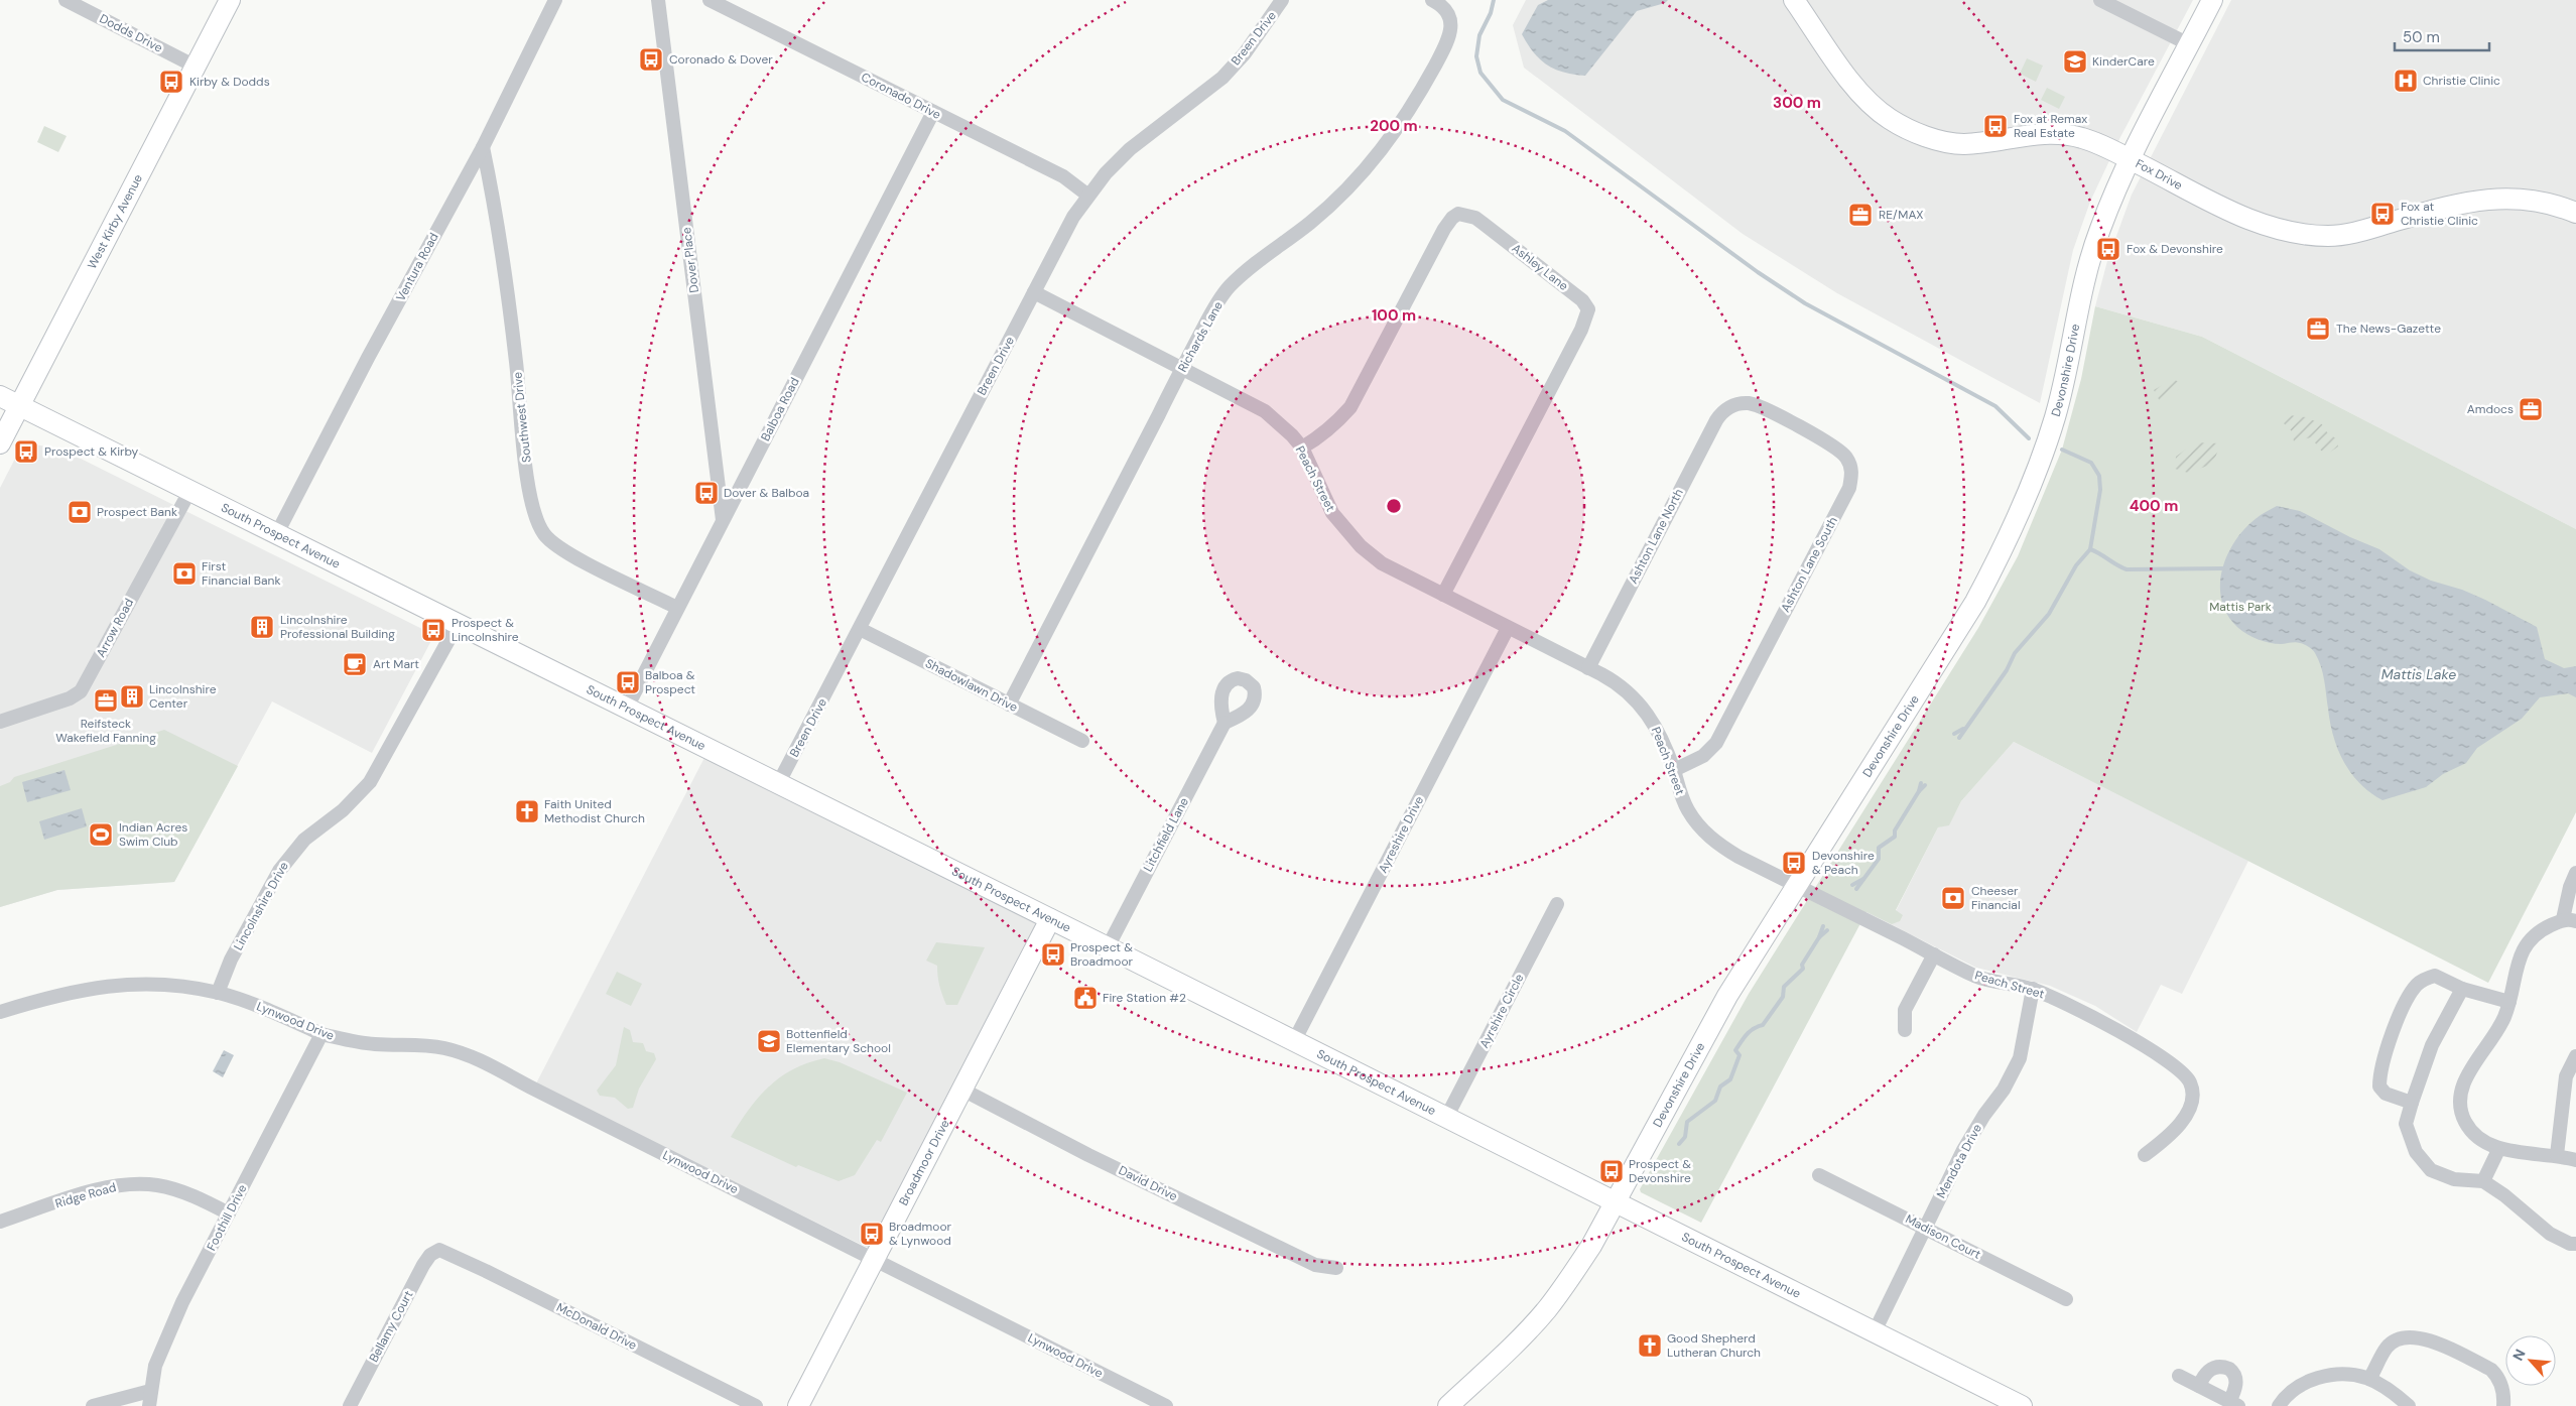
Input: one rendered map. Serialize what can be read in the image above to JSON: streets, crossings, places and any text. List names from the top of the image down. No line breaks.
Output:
{"streets":{"street":["Dodds Drive","Breen Drive","Coronado Drive","Fox Drive","West Kirby Avenue","Dover Place","Ventura Road","Ashley Lane","Richards Lane","Devonshire Drive","Balboa Road","Southwest Drive","Peach Street","South Prospect Avenue","Ashton Lane North","Ashton Lane South","Arrow Road","Shadowlawn Drive","Litchfield Lane","Ayreshire Drive","Lincolnshire Drive","Ayrshire Circle","Lynwood Drive","Mendota Drive","Broadmoor Drive","David Drive","Ridge Road","Foothill Drive","Madison Court","Bellamy Court","McDonald Drive"]},"crossings":[["Dodds Drive","West Kirby Avenue"],["Breen Drive","Coronado Drive"],["Breen Drive","Peach Street"],["Breen Drive","South Prospect Avenue"],["Breen Drive","Shadowlawn Drive"],["Coronado Drive","Balboa Road"],["Fox Drive","Devonshire Drive"],["West Kirby Avenue","South Prospect Avenue"],["Dover Place","Balboa Road"],["Ventura Road","Southwest Drive"],["Ventura Road","South Prospect Avenue"],["Ashley Lane","Peach Street"],["Richards Lane","Peach Street"],["Richards Lane","Shadowlawn Drive"],["Devonshire Drive","Peach Street"],["Devonshire Drive","South Prospect Avenue"],["Balboa Road","Southwest Drive"],["Balboa Road","South Prospect Avenue"],["Peach Street","Ashton Lane North"],["Peach Street","Ashton Lane South"],["Peach Street","Ayreshire Drive"],["Peach Street","Mendota Drive"],["South Prospect Avenue","Arrow Road"],["South Prospect Avenue","Litchfield Lane"],["South Prospect Avenue","Ayreshire Drive"],["South Prospect Avenue","Lincolnshire Drive"],["South Prospect Avenue","Ayrshire Circle"],["South Prospect Avenue","Mendota Drive"],["South Prospect Avenue","Broadmoor Drive"],["Ashton Lane North","Ashton Lane South"],["Lincolnshire Drive","Lynwood Drive"],["Lynwood Drive","Broadmoor Drive"],["Lynwood Drive","Foothill Drive"],["Mendota Drive","Madison Court"],["Broadmoor Drive","David Drive"],["Ridge Road","Foothill Drive"],["Bellamy Court","McDonald Drive"]],"water":["Mattis Lake"],"parks":["Mattis Park"],"places":{"bus stop":["Coronado & Dover","Kirby & Dodds","Fox at Remax Real Estate","Fox at Christie Clinic","Fox & Devonshire","Prospect & Kirby","Dover & Balboa","Prospect & Lincolnshire","Balboa & Prospect","Devonshire & Peach","Prospect & Broadmoor","Prospect & Devonshire","Broadmoor & Lynwood"],"school or university":["KinderCare","Bottenfield Elementary School"],"hospital":["Christie Clinic"],"office":["RE/MAX","The News-Gazette","Amdocs","Reifsteck Wakefield Fanning"],"bank":["Prospect Bank","First Financial Bank","Cheeser Financial"],"building":["Lincolnshire Professional Building","Lincolnshire Center"],"cafe":["Art Mart"],"church":["Faith United Methodist Church","Good Shepherd Lutheran Church"],"sports":["Indian Acres Swim Club"],"public building":["Fire Station #2"]},"scale_bar":"50 m","north":"top left","rings":["300 m","200 m","100 m","400 m"]}
